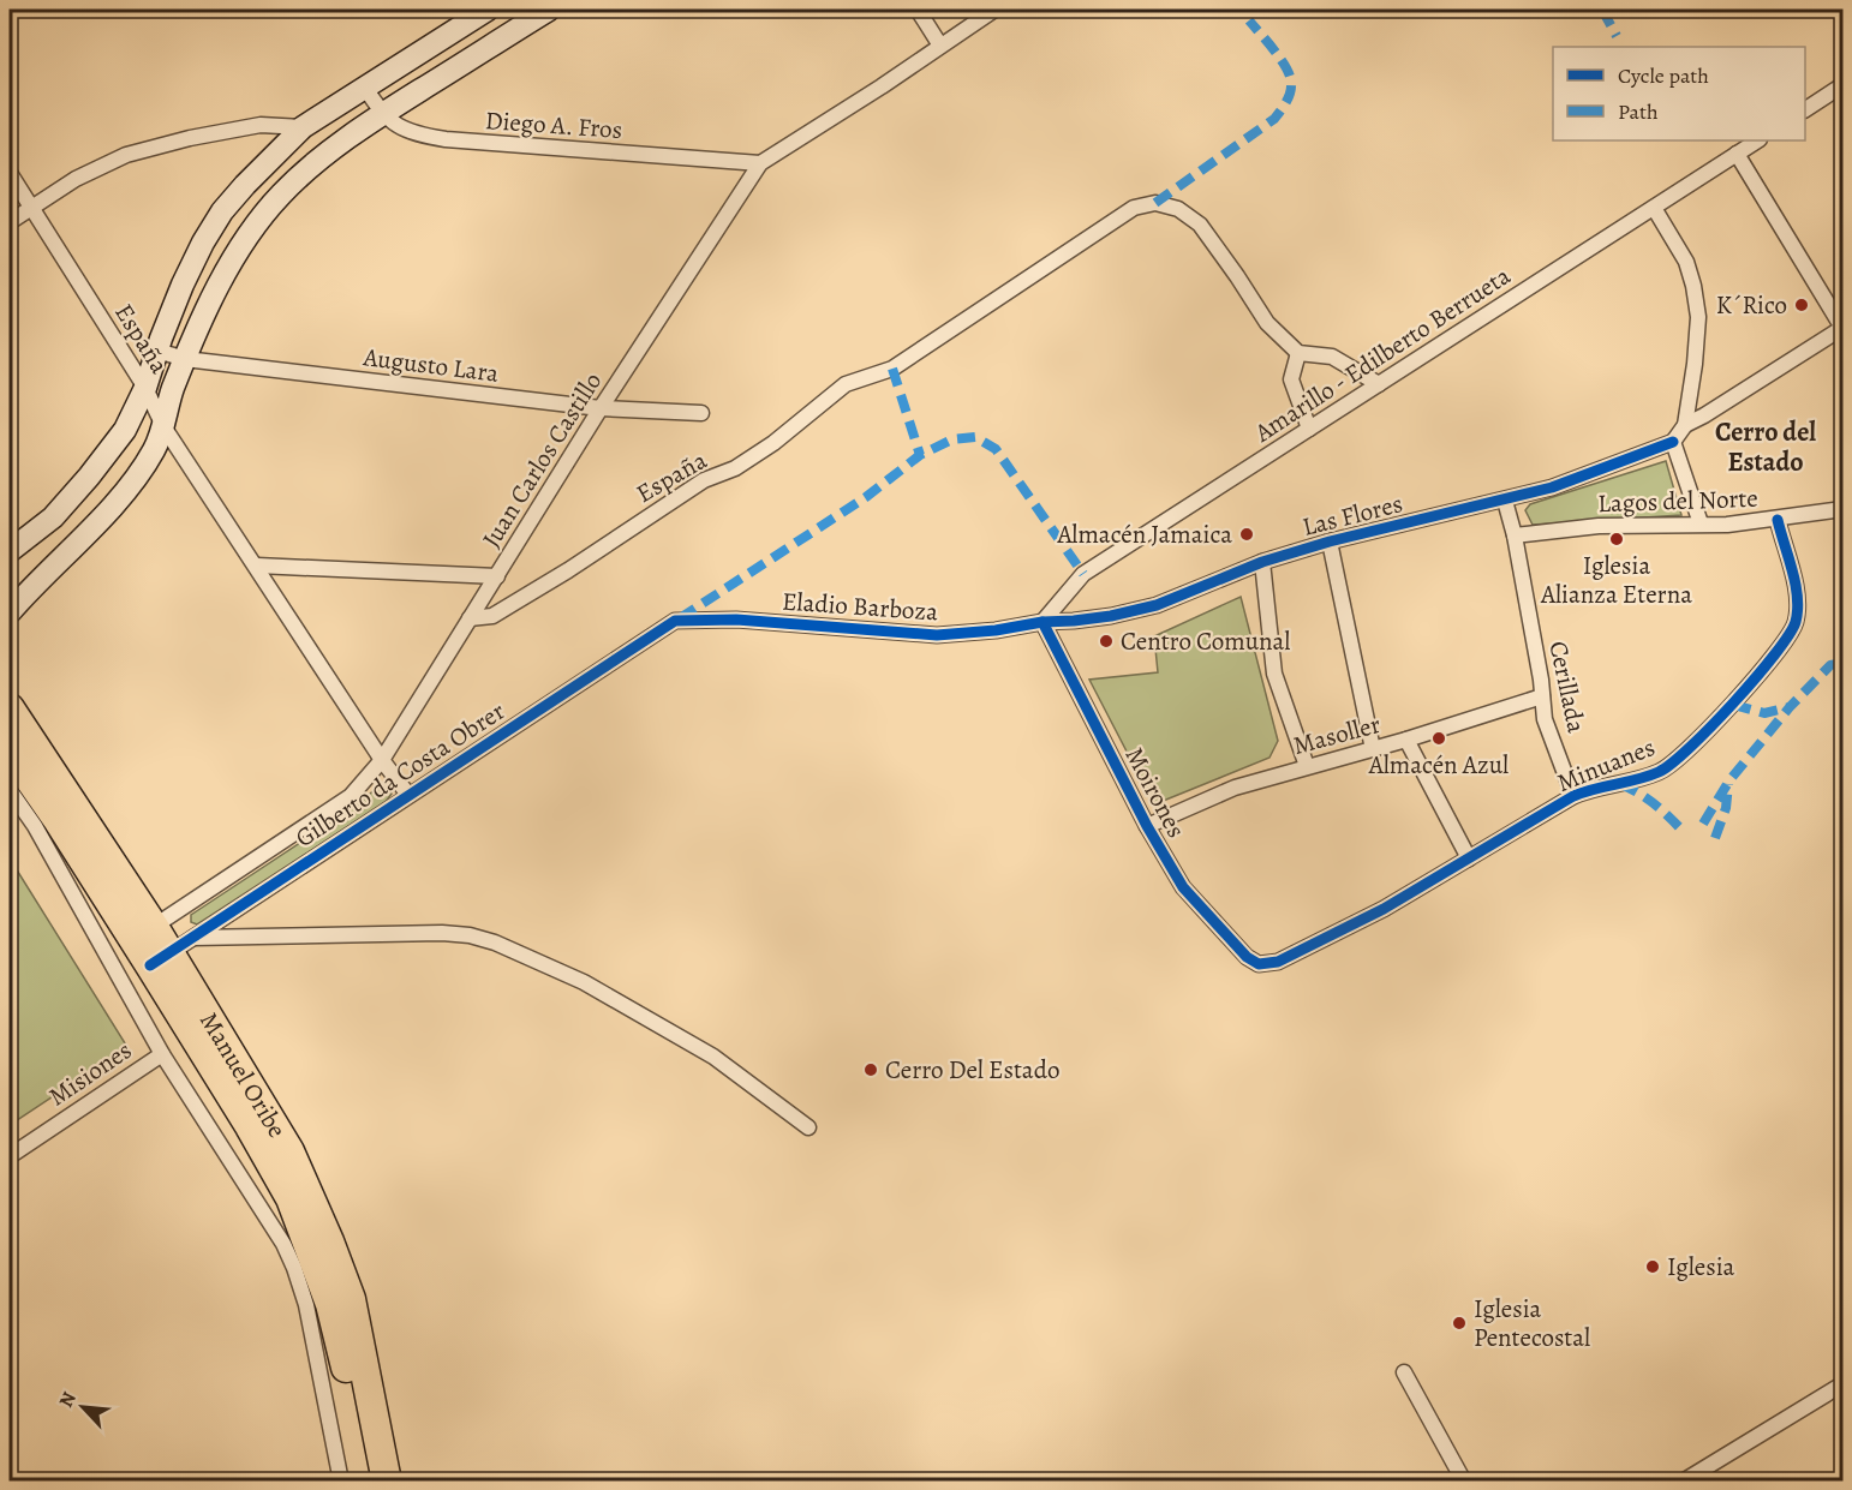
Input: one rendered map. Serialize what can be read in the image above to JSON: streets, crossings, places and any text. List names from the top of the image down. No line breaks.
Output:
{"streets":{"highway":["Manuel Oribe"],"street":["Diego A. Fros","España","Amarillo - Edilberto Berrueta","Augusto Lara","Juan Carlos Castillo","Lagos del Norte","Las Flores","Eladio Barboza","Cerillada","Masoller","Minuanes","Gilberto da Costa Obrer","Moirones","Misiones"]},"crossings":[["Diego A. Fros","Juan Carlos Castillo"],["España","Juan Carlos Castillo"],["España","Gilberto da Costa Obrer"],["Amarillo - Edilberto Berrueta","Las Flores"],["Amarillo - Edilberto Berrueta","Eladio Barboza"],["Amarillo - Edilberto Berrueta","Moirones"],["Augusto Lara","Juan Carlos Castillo"],["Juan Carlos Castillo","Manuel Oribe"],["Lagos del Norte","Cerillada"],["Lagos del Norte","Minuanes"],["Las Flores","Eladio Barboza"],["Las Flores","Cerillada"],["Las Flores","Moirones"],["Eladio Barboza","Gilberto da Costa Obrer"],["Eladio Barboza","Moirones"],["Cerillada","Masoller"],["Cerillada","Minuanes"],["Masoller","Moirones"],["Minuanes","Moirones"],["Gilberto da Costa Obrer","Manuel Oribe"]],"districts":["Cerro del Estado"],"places":["K´Rico","Almacén Jamaica","Iglesia Alianza Eterna","Centro Comunal","Almacén Azul","Cerro Del Estado","Iglesia","Iglesia Pentecostal"],"legend":["Cycle path","Path"],"north":"top left"}
